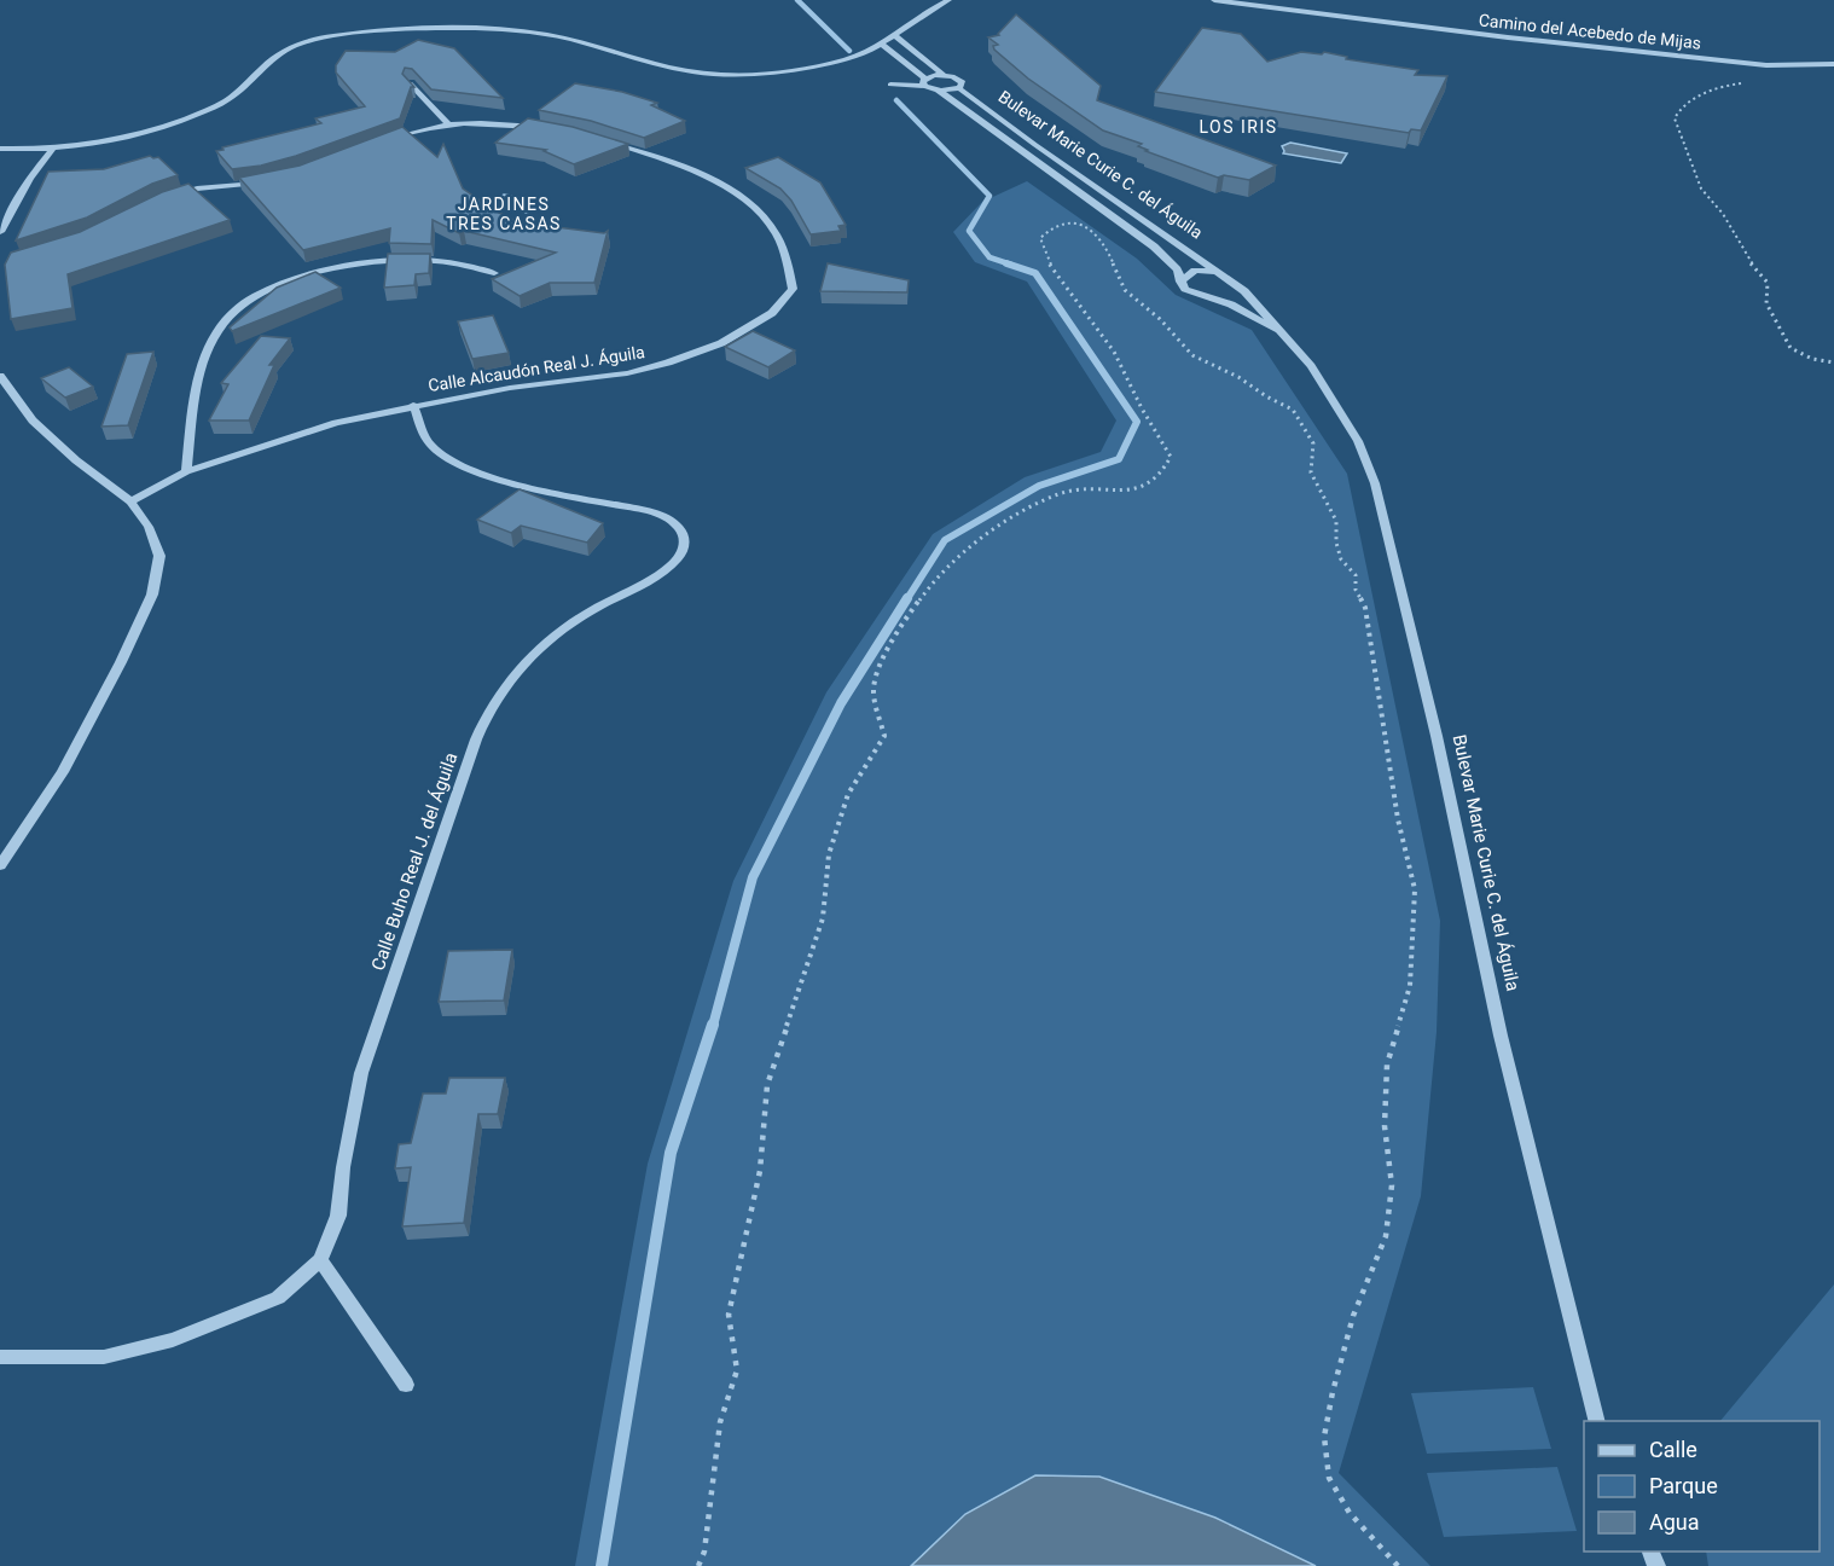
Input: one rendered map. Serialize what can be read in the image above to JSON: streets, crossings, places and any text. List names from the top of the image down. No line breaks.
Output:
{"streets":{"street":["Camino del Acebedo de Mijas","Bulevar Marie Curie C. del Águila","Calle Alcaudón Real J. Águila","Calle Buho Real J. del Águila"]},"crossings":[["Calle Alcaudón Real J. Águila","Calle Buho Real J. del Águila"]],"districts":["LOS IRIS","JARDINES TRES CASAS"],"legend":["Calle","Parque","Agua"]}
